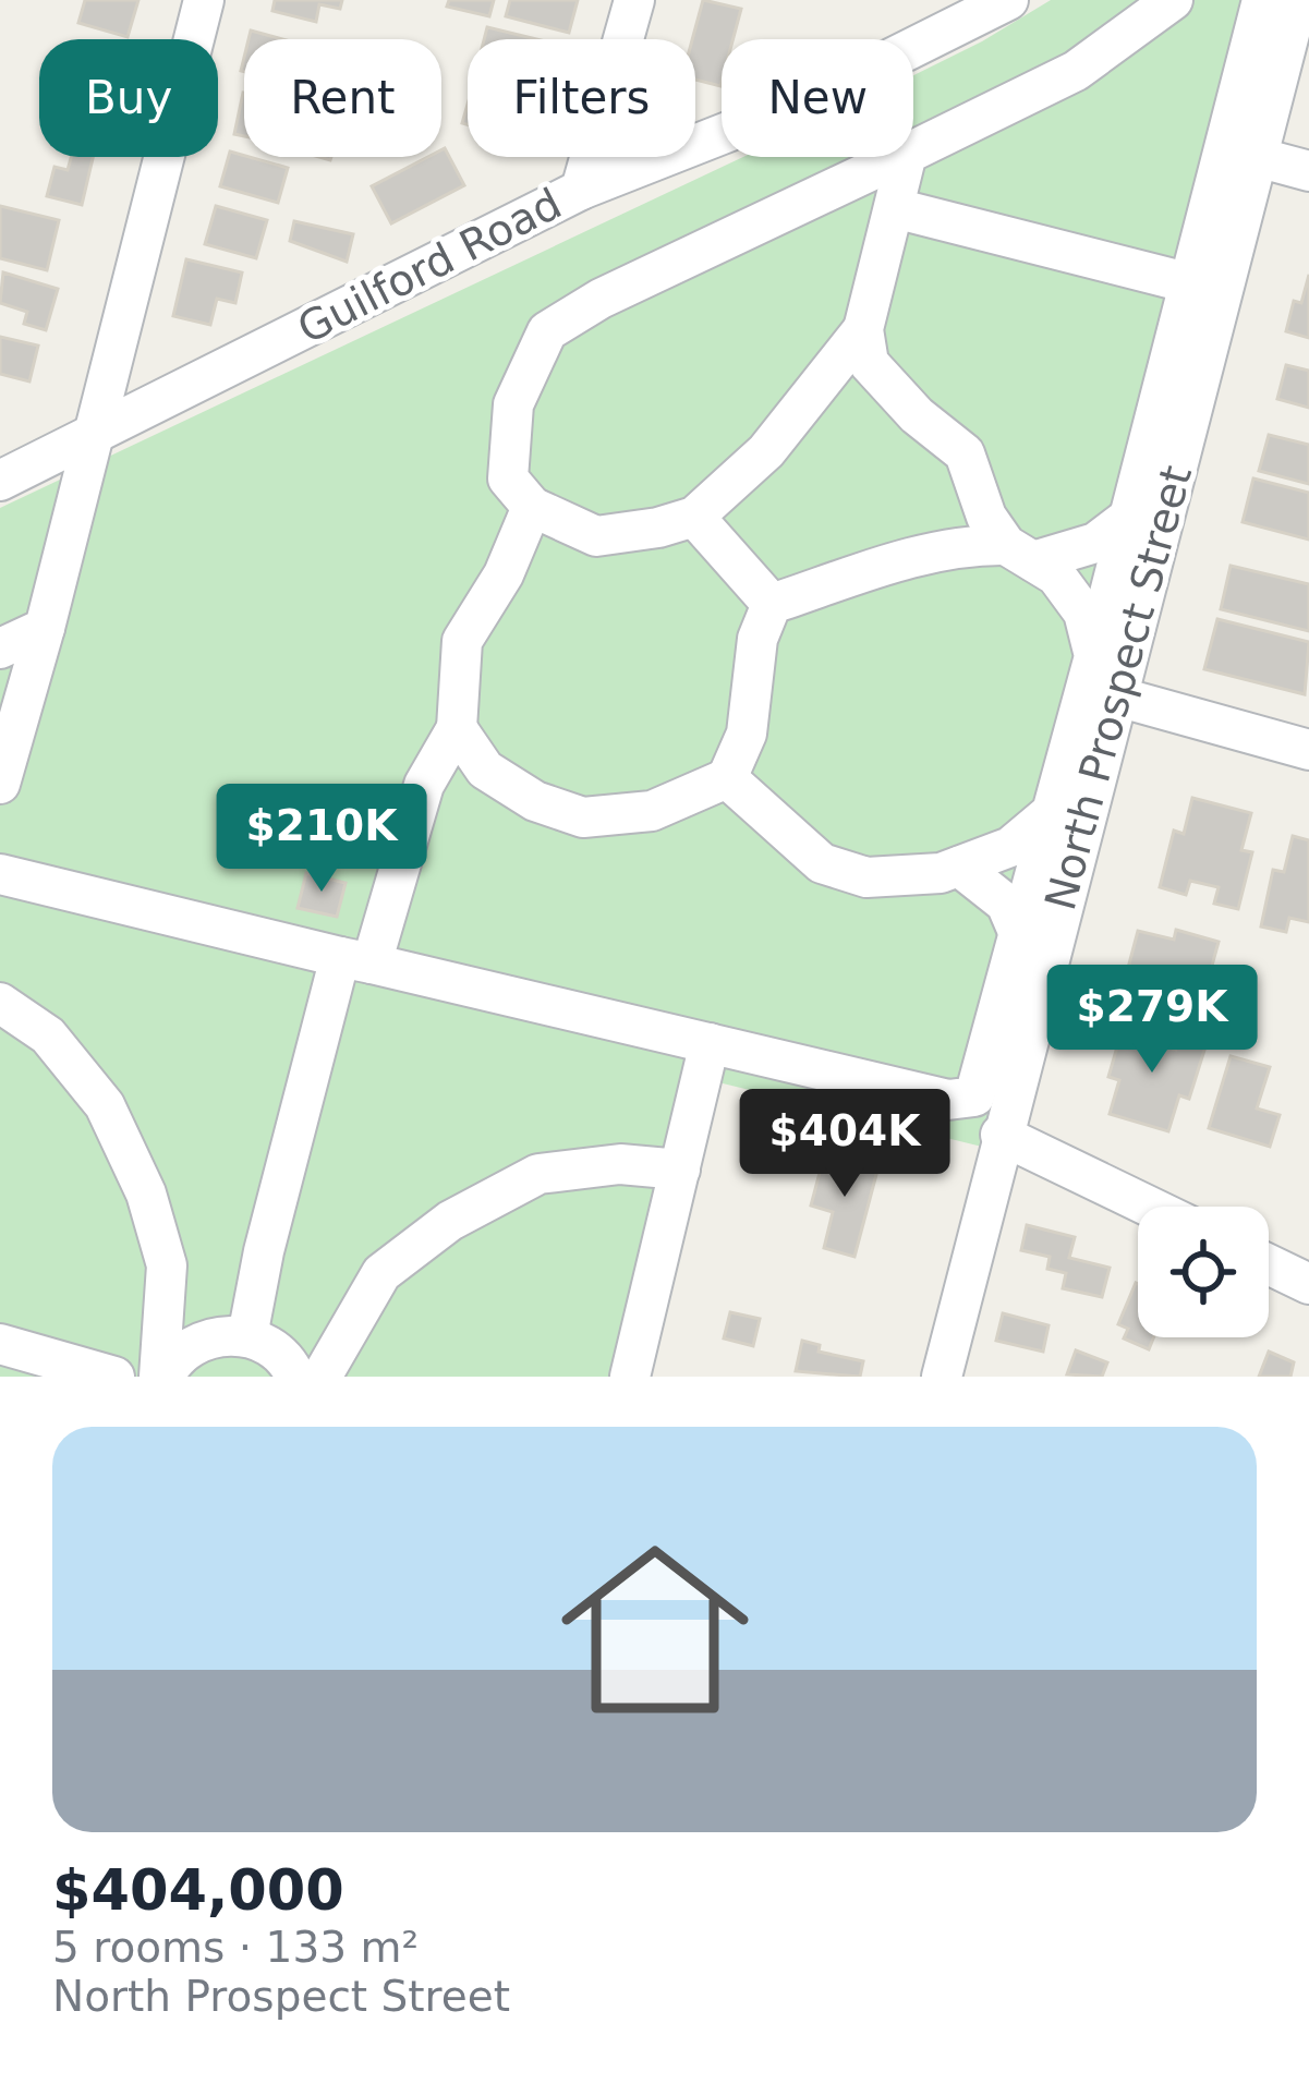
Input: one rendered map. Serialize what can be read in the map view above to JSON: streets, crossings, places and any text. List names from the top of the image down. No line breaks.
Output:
{"streets":{"street":["Guilford Road","North Prospect Street"]},"page":{"chip":["Buy","Rent","Filters","New"],"price":["$210K","$279K","$404K"],"list":[{"name":"$404,000","note":"5 rooms · 133 m² · North Prospect Street"}]}}
